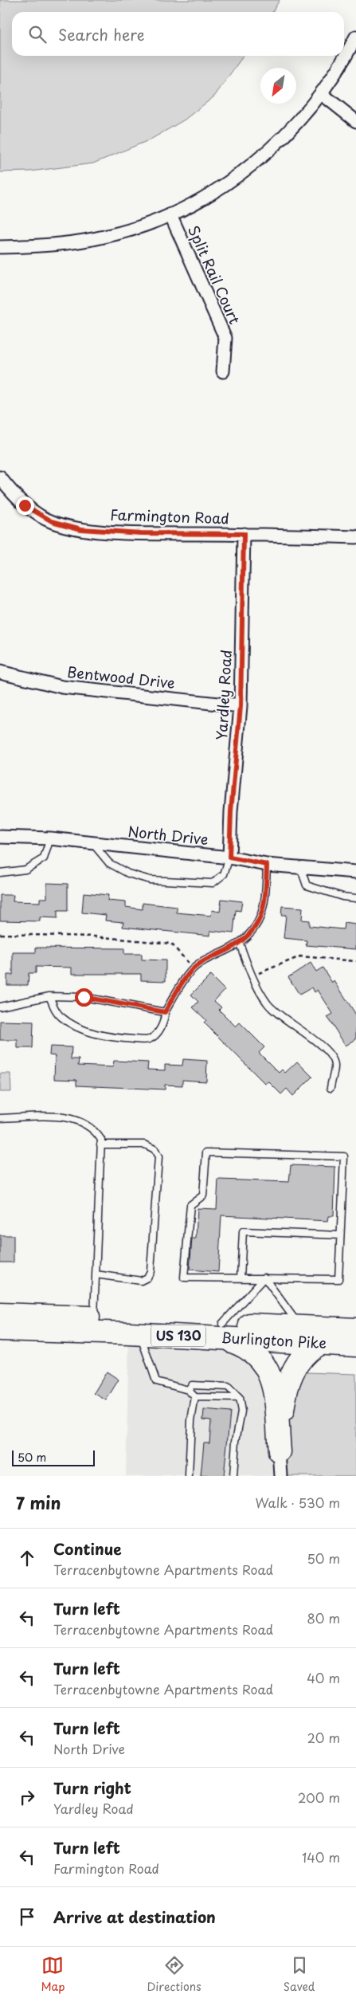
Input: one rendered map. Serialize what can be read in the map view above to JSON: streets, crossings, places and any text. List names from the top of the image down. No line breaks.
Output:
{"streets":{"highway":["US 130","Burlington Pike"],"street":["Split Rail Court","Farmington Road","Bentwood Drive","Yardley Road","North Drive"]},"crossings":[["Farmington Road","Yardley Road"],["Bentwood Drive","Yardley Road"],["Yardley Road","North Drive"]],"scale_bar":"50 m","north":"bottom left","page":{"search":"Search here","scale":"50 m","heading":["7 min","Walk · 530 m"],"list":[["Continue","Terracenbytowne Apartments Road","50 m"],["Turn left","Terracenbytowne Apartments Road","80 m"],["Turn left","Terracenbytowne Apartments Road","40 m"],["Turn left","North Drive","20 m"],["Turn right","Yardley Road","200 m"],["Turn left","Farmington Road","140 m"],"Arrive at destination"],"nav":["Map","Directions","Saved"]}}
